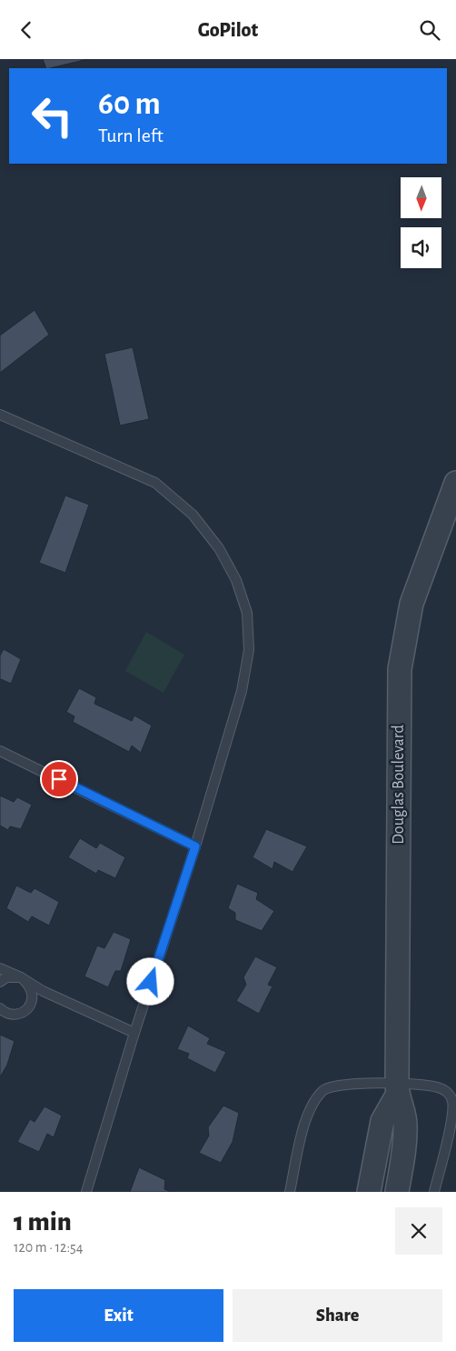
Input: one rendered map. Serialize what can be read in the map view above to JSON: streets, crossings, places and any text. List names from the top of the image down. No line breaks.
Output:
{"streets":{"street":["Douglas Boulevard"]},"north":"bottom","page":{"header":"GoPilot","turn":["60 m","Turn left"],"heading":["1 min","120 m · 12:54"],"buttons":["Exit","Share"]}}
